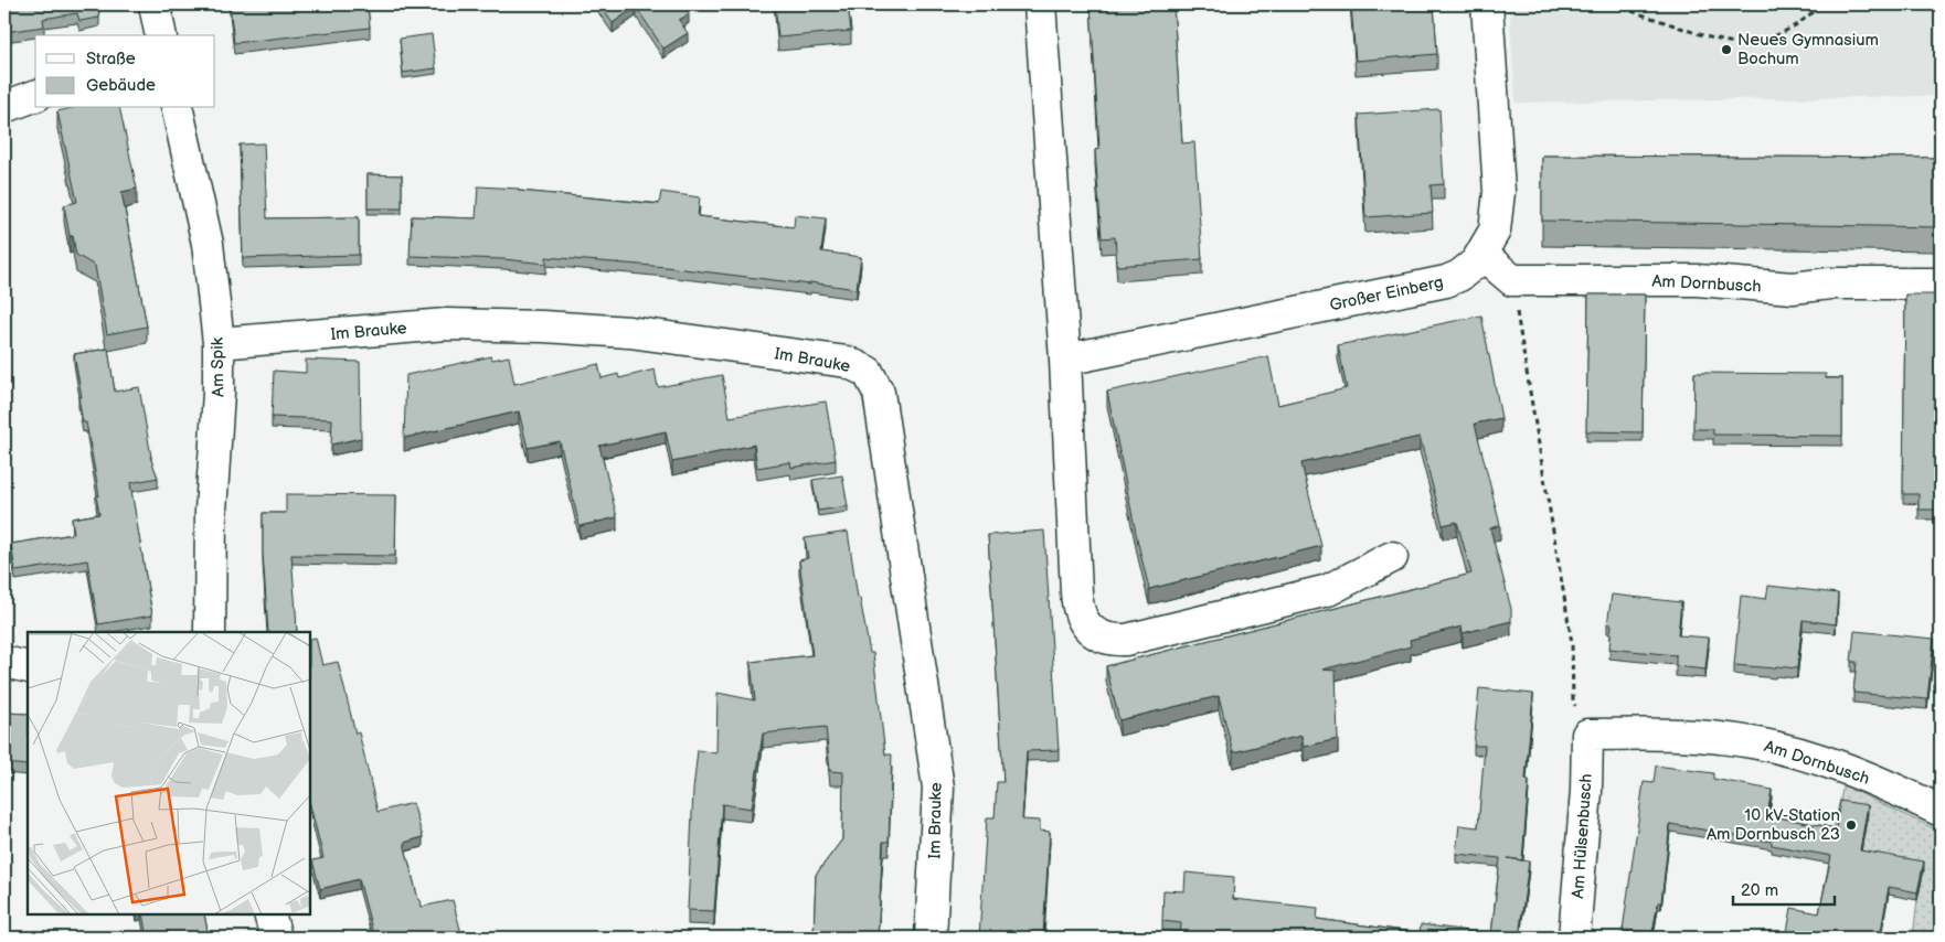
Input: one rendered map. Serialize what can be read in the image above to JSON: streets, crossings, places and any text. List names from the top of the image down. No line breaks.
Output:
{"streets":{"street":["Am Dornbusch","Großer Einberg","Im Brauke","Am Spik","Am Hülsenbusch"]},"crossings":[["Am Dornbusch","Am Hülsenbusch"],["Im Brauke","Am Spik"]],"places":["Neues Gymnasium Bochum","10 kV-Station Am Dornbusch 23"],"legend":["Straße","Gebäude"],"scale_bar":"20 m"}
